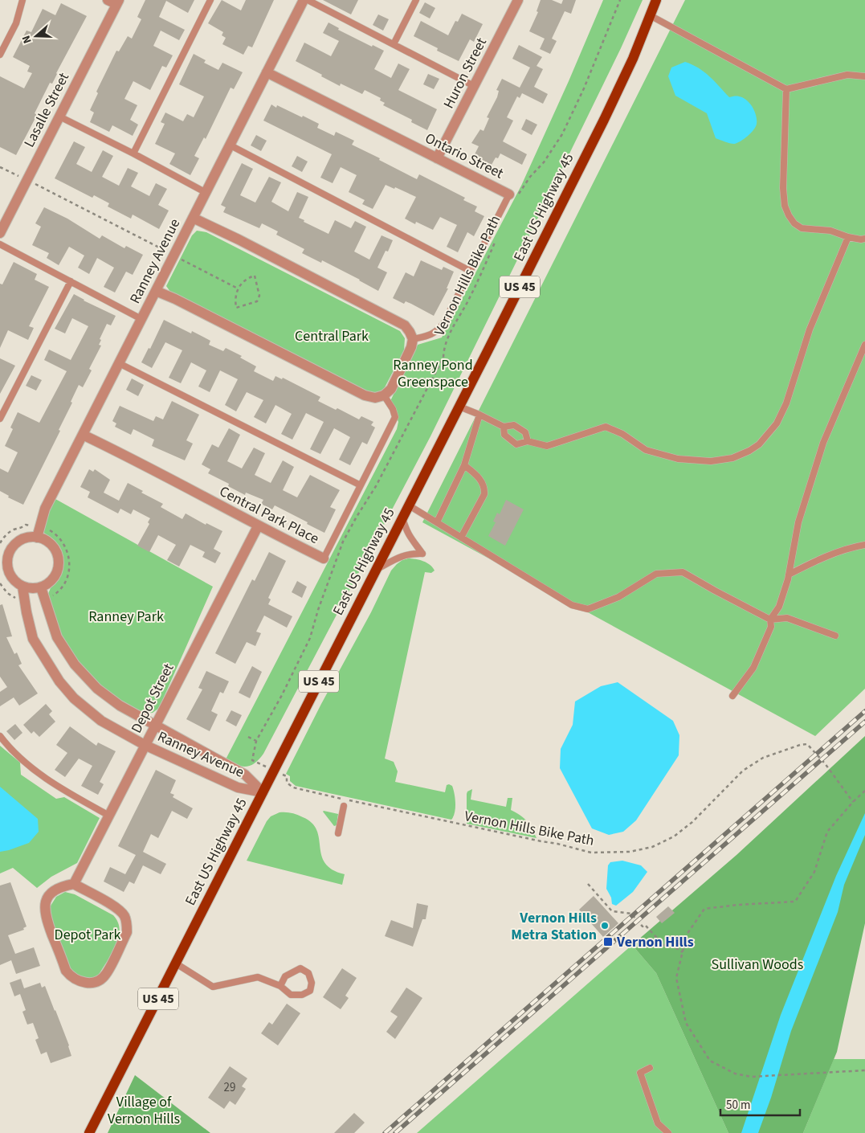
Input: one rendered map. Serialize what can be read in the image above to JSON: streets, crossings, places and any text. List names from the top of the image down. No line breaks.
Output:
{"streets":{"main road":["East US Highway 45","US 45"],"street":["Huron Street","Lasalle Street","Ontario Street","Ranney Avenue","Central Park Place","Depot Street"],"path":["Vernon Hills Bike Path"]},"crossings":[["Huron Street","Ontario Street"],["Ontario Street","Ranney Avenue"],["East US Highway 45","Ranney Avenue"],["Ranney Avenue","Central Park Place"],["Ranney Avenue","Depot Street"],["Central Park Place","Depot Street"]],"parks":["Central Park","Ranney Pond Greenspace","Ranney Park","Depot Park","Sullivan Woods","Village of Vernon Hills"],"places":{"other":["Vernon Hills Metra Station"],"transit":["Vernon Hills"]},"house_numbers":["29"],"scale_bar":"50 m","north":"left"}
